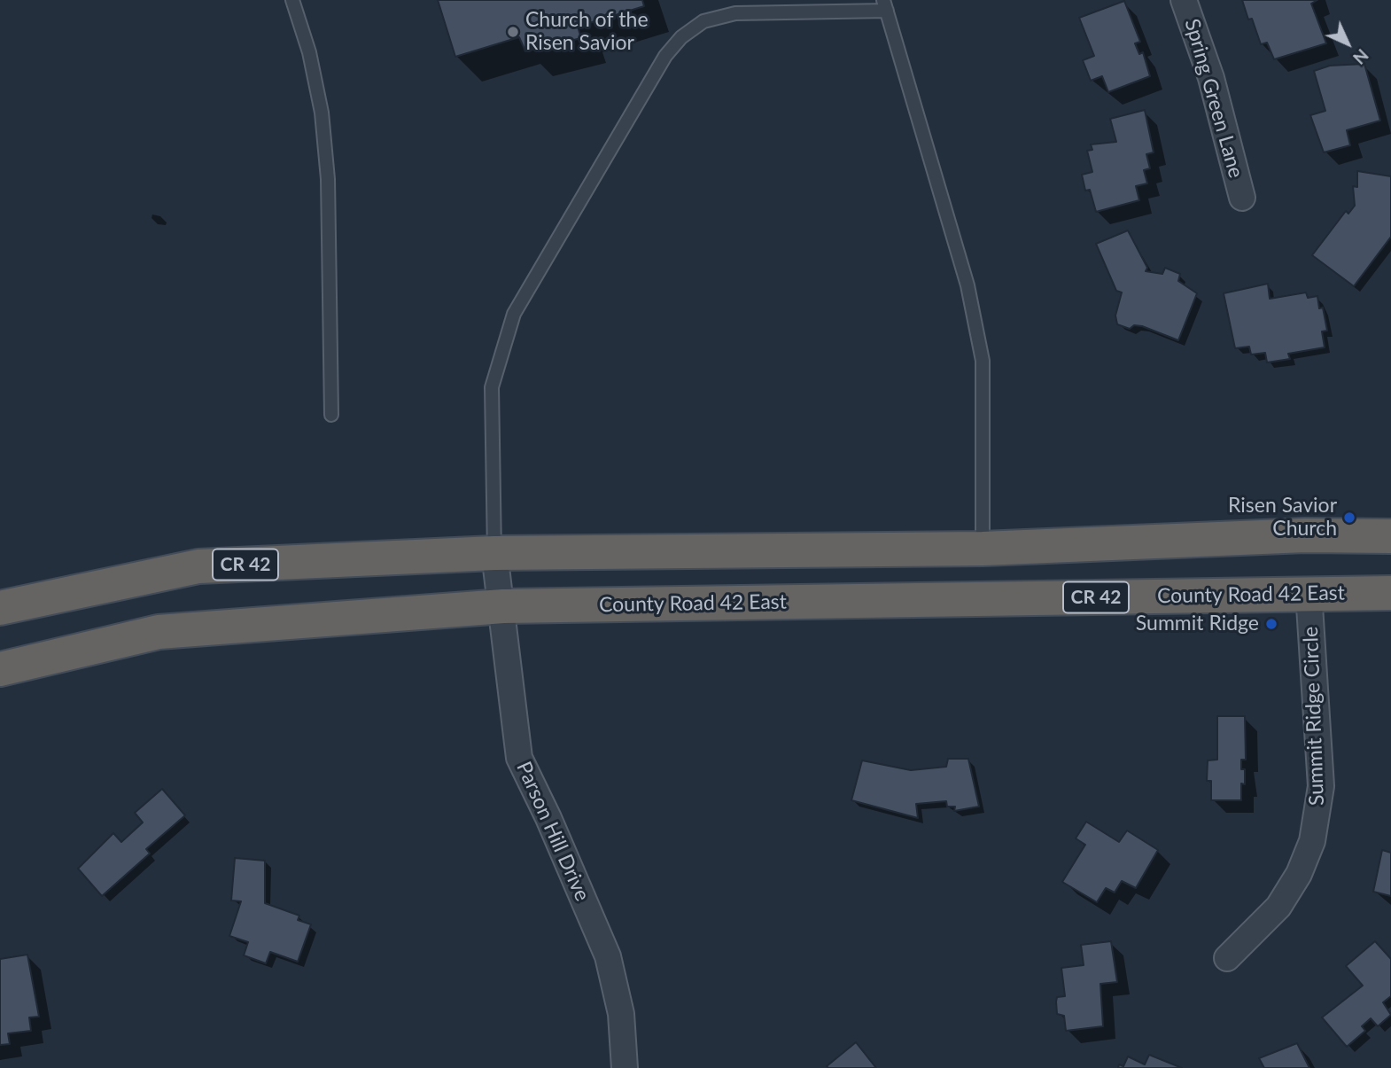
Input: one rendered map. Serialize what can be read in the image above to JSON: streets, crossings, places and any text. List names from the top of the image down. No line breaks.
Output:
{"streets":{"highway":["CR 42","County Road 42 East"],"street":["Spring Green Lane","Summit Ridge Circle","Parson Hill Drive"]},"crossings":[["CR 42","Parson Hill Drive"],["County Road 42 East","Summit Ridge Circle"],["County Road 42 East","Parson Hill Drive"]],"places":["Church of the Risen Savior","Risen Savior Church","Summit Ridge"],"north":"bottom right"}
